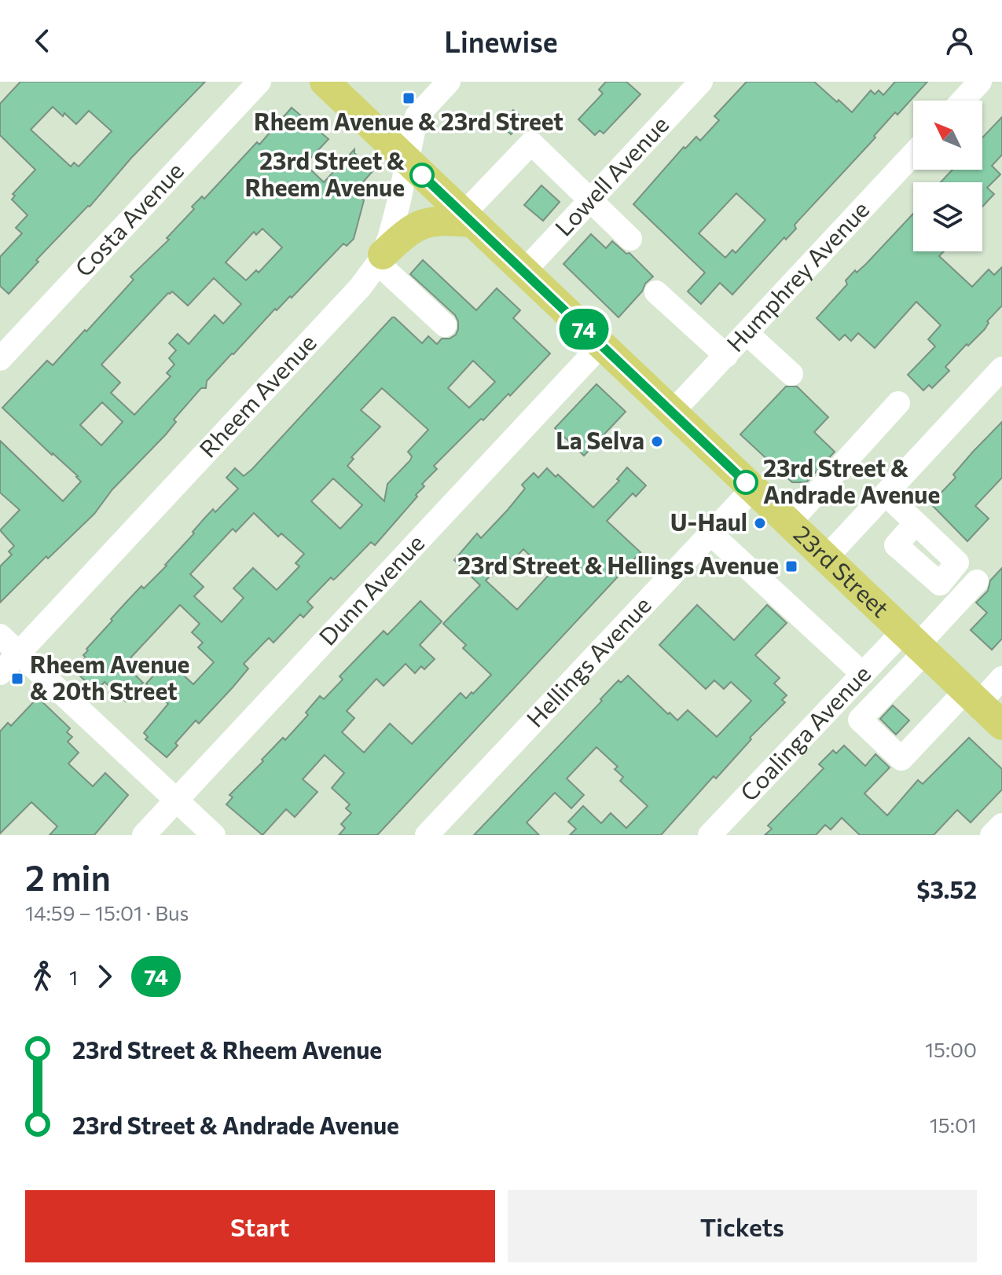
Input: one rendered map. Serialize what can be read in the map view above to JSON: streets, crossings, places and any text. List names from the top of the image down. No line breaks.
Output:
{"streets":{"main road":["23rd Street"],"street":["Lowell Avenue","Costa Avenue","Humphrey Avenue","Rheem Avenue","Dunn Avenue","Hellings Avenue","Coalinga Avenue"]},"crossings":[["Lowell Avenue","23rd Street"],["Humphrey Avenue","23rd Street"],["Rheem Avenue","23rd Street"],["23rd Street","Dunn Avenue"],["23rd Street","Hellings Avenue"],["23rd Street","Coalinga Avenue"]],"places":{"transit":["Rheem Avenue & 23rd Street","23rd Street & Hellings Avenue","Rheem Avenue & 20th Street"],"other":["23rd Street & Rheem Avenue","La Selva","23rd Street & Andrade Avenue","U-Haul"]},"lines":["bus line 74"],"north":"top left","page":{"header":"Linewise","on_map":"74","heading":["2 min","14:59 – 15:01 · Bus","$3.52"],"legs":["1","74"],"list":[{"name":"23rd Street & Rheem Avenue","value":"15:00"},{"name":"23rd Street & Andrade Avenue","value":"15:01"}],"buttons":["Start","Tickets"]}}
